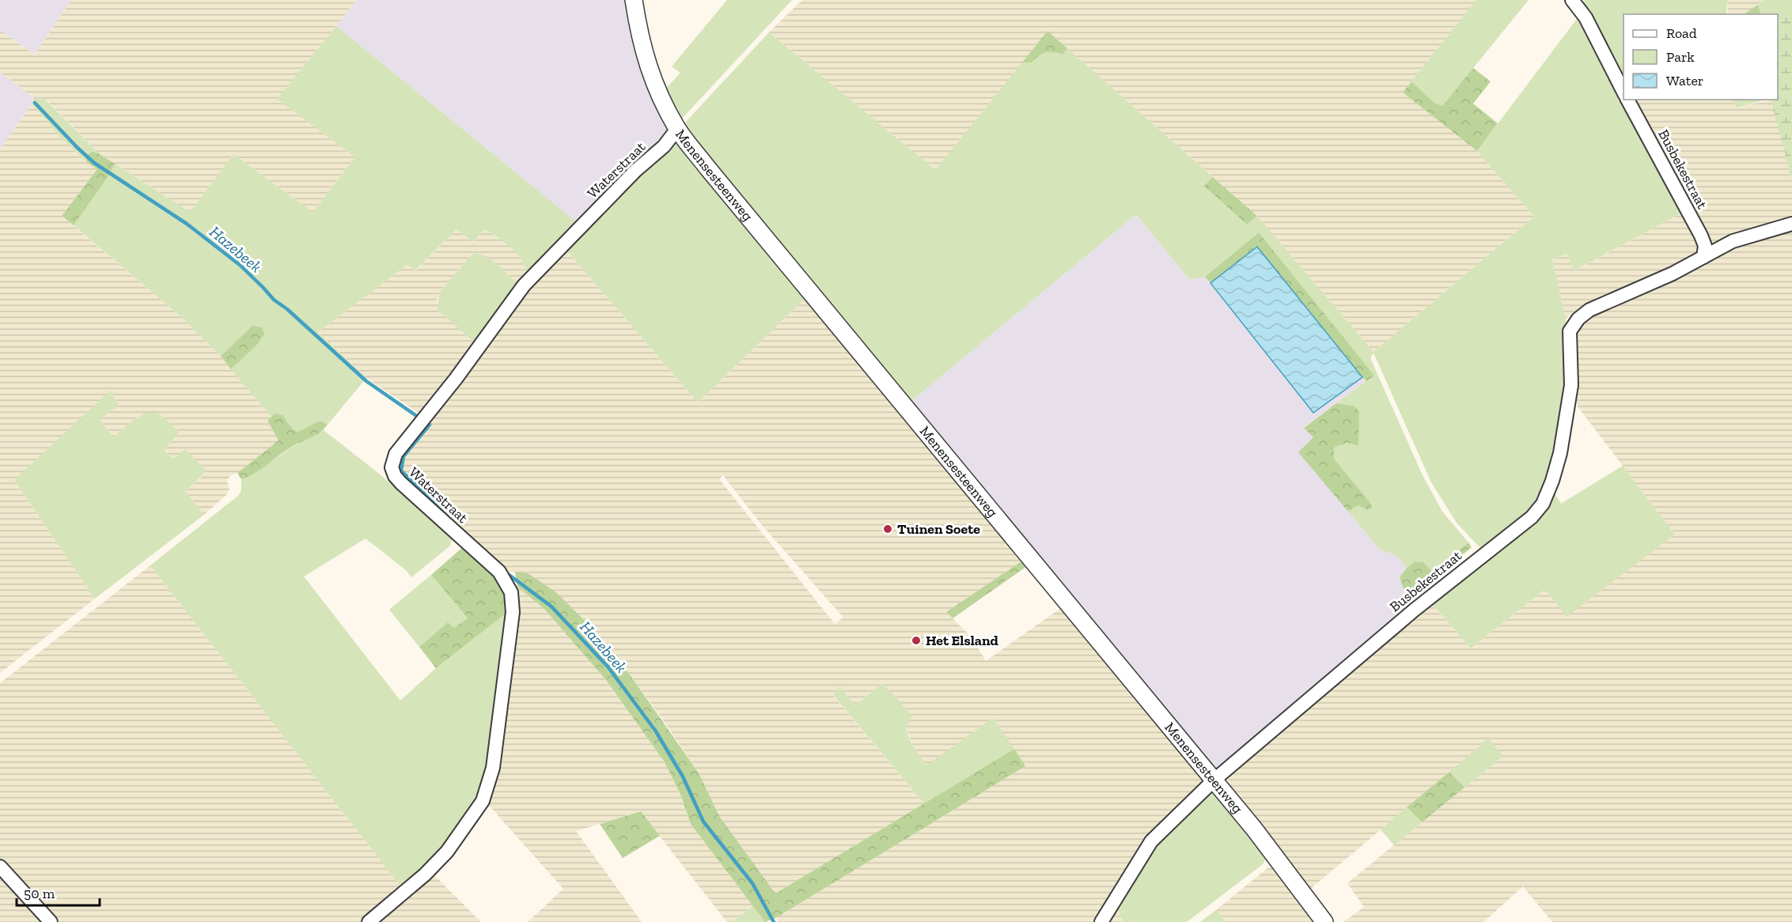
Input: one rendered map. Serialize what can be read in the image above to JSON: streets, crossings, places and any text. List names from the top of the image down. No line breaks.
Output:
{"streets":{"street":["Busbekestraat","Waterstraat","Menensesteenweg"]},"crossings":[["Busbekestraat","Menensesteenweg"],["Waterstraat","Menensesteenweg"]],"water":["Hazebeek"],"places":["Tuinen Soete","Het Elsland"],"legend":["Road","Park","Water"],"scale_bar":"50 m"}
